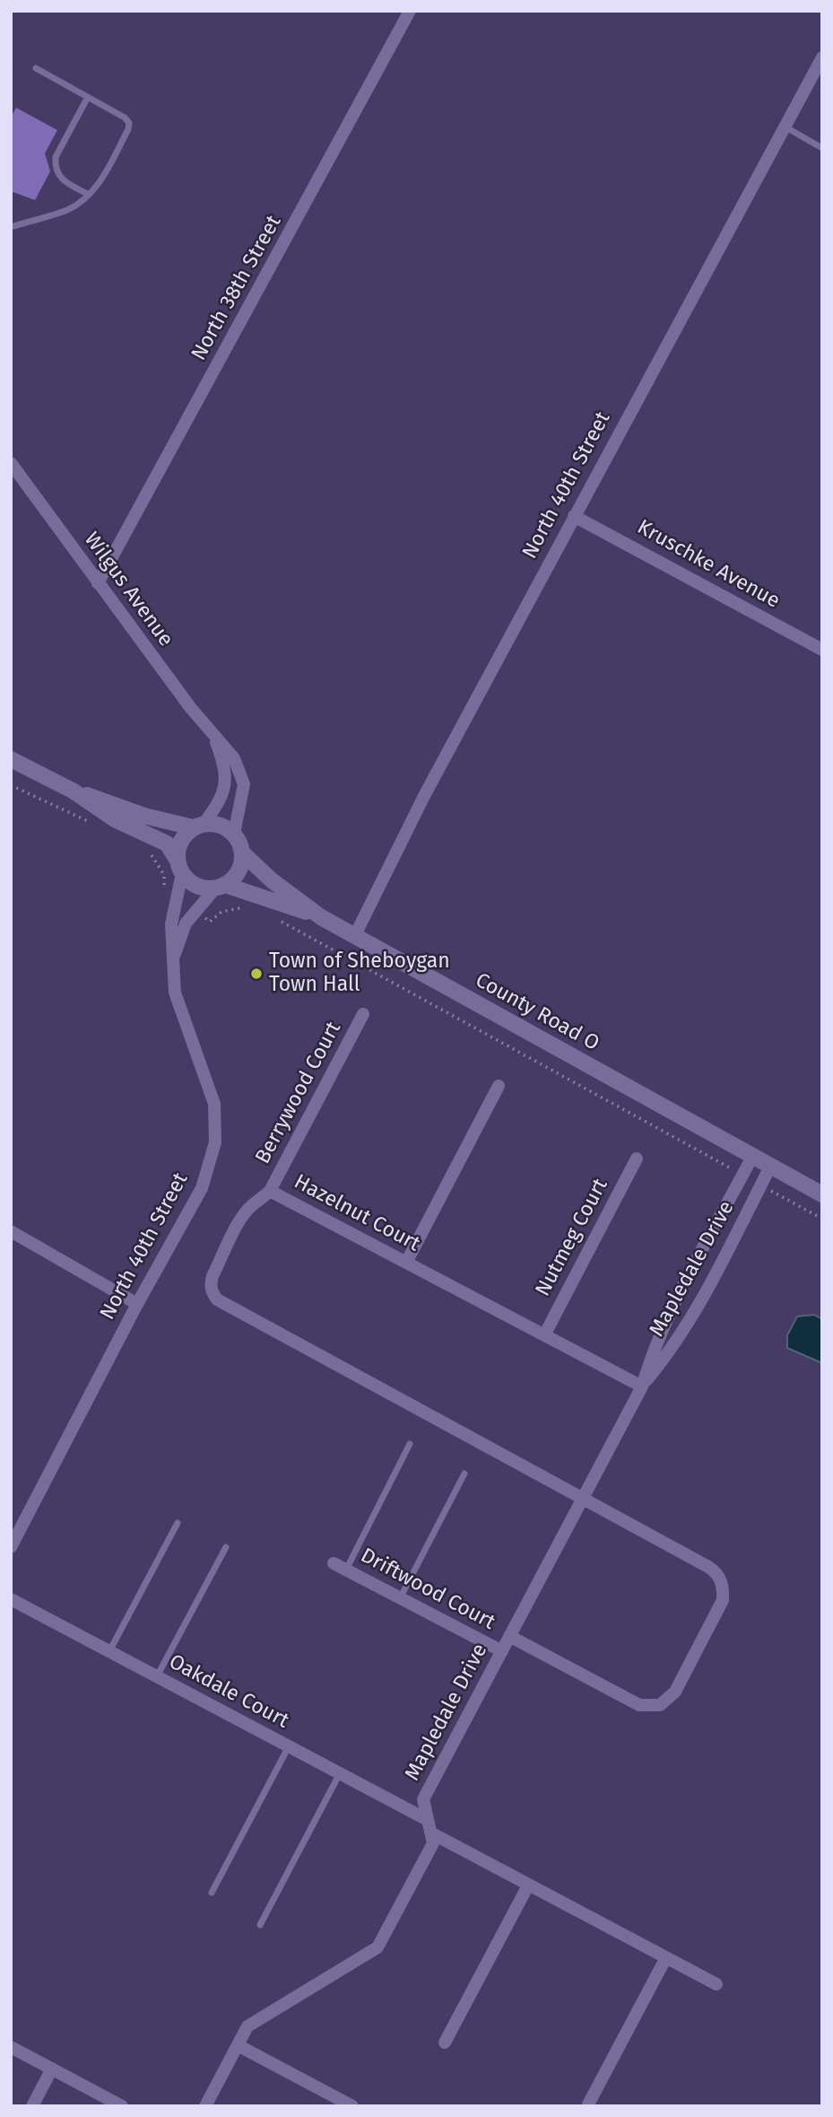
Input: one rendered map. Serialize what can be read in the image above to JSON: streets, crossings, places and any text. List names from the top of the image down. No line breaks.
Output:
{"streets":{"street":["North 38th Street","North 40th Street","Kruschke Avenue","Wilgus Avenue","County Road O","Berrywood Court","Hazelnut Court","Nutmeg Court","Mapledale Drive","Driftwood Court","Oakdale Court"]},"crossings":[["North 38th Street","Wilgus Avenue"],["North 40th Street","Kruschke Avenue"],["North 40th Street","Wilgus Avenue"],["North 40th Street","County Road O"],["Wilgus Avenue","County Road O"],["County Road O","Mapledale Drive"],["Berrywood Court","Hazelnut Court"],["Hazelnut Court","Nutmeg Court"],["Hazelnut Court","Mapledale Drive"],["Mapledale Drive","Driftwood Court"],["Mapledale Drive","Oakdale Court"]],"places":["Town of Sheboygan Town Hall"]}
